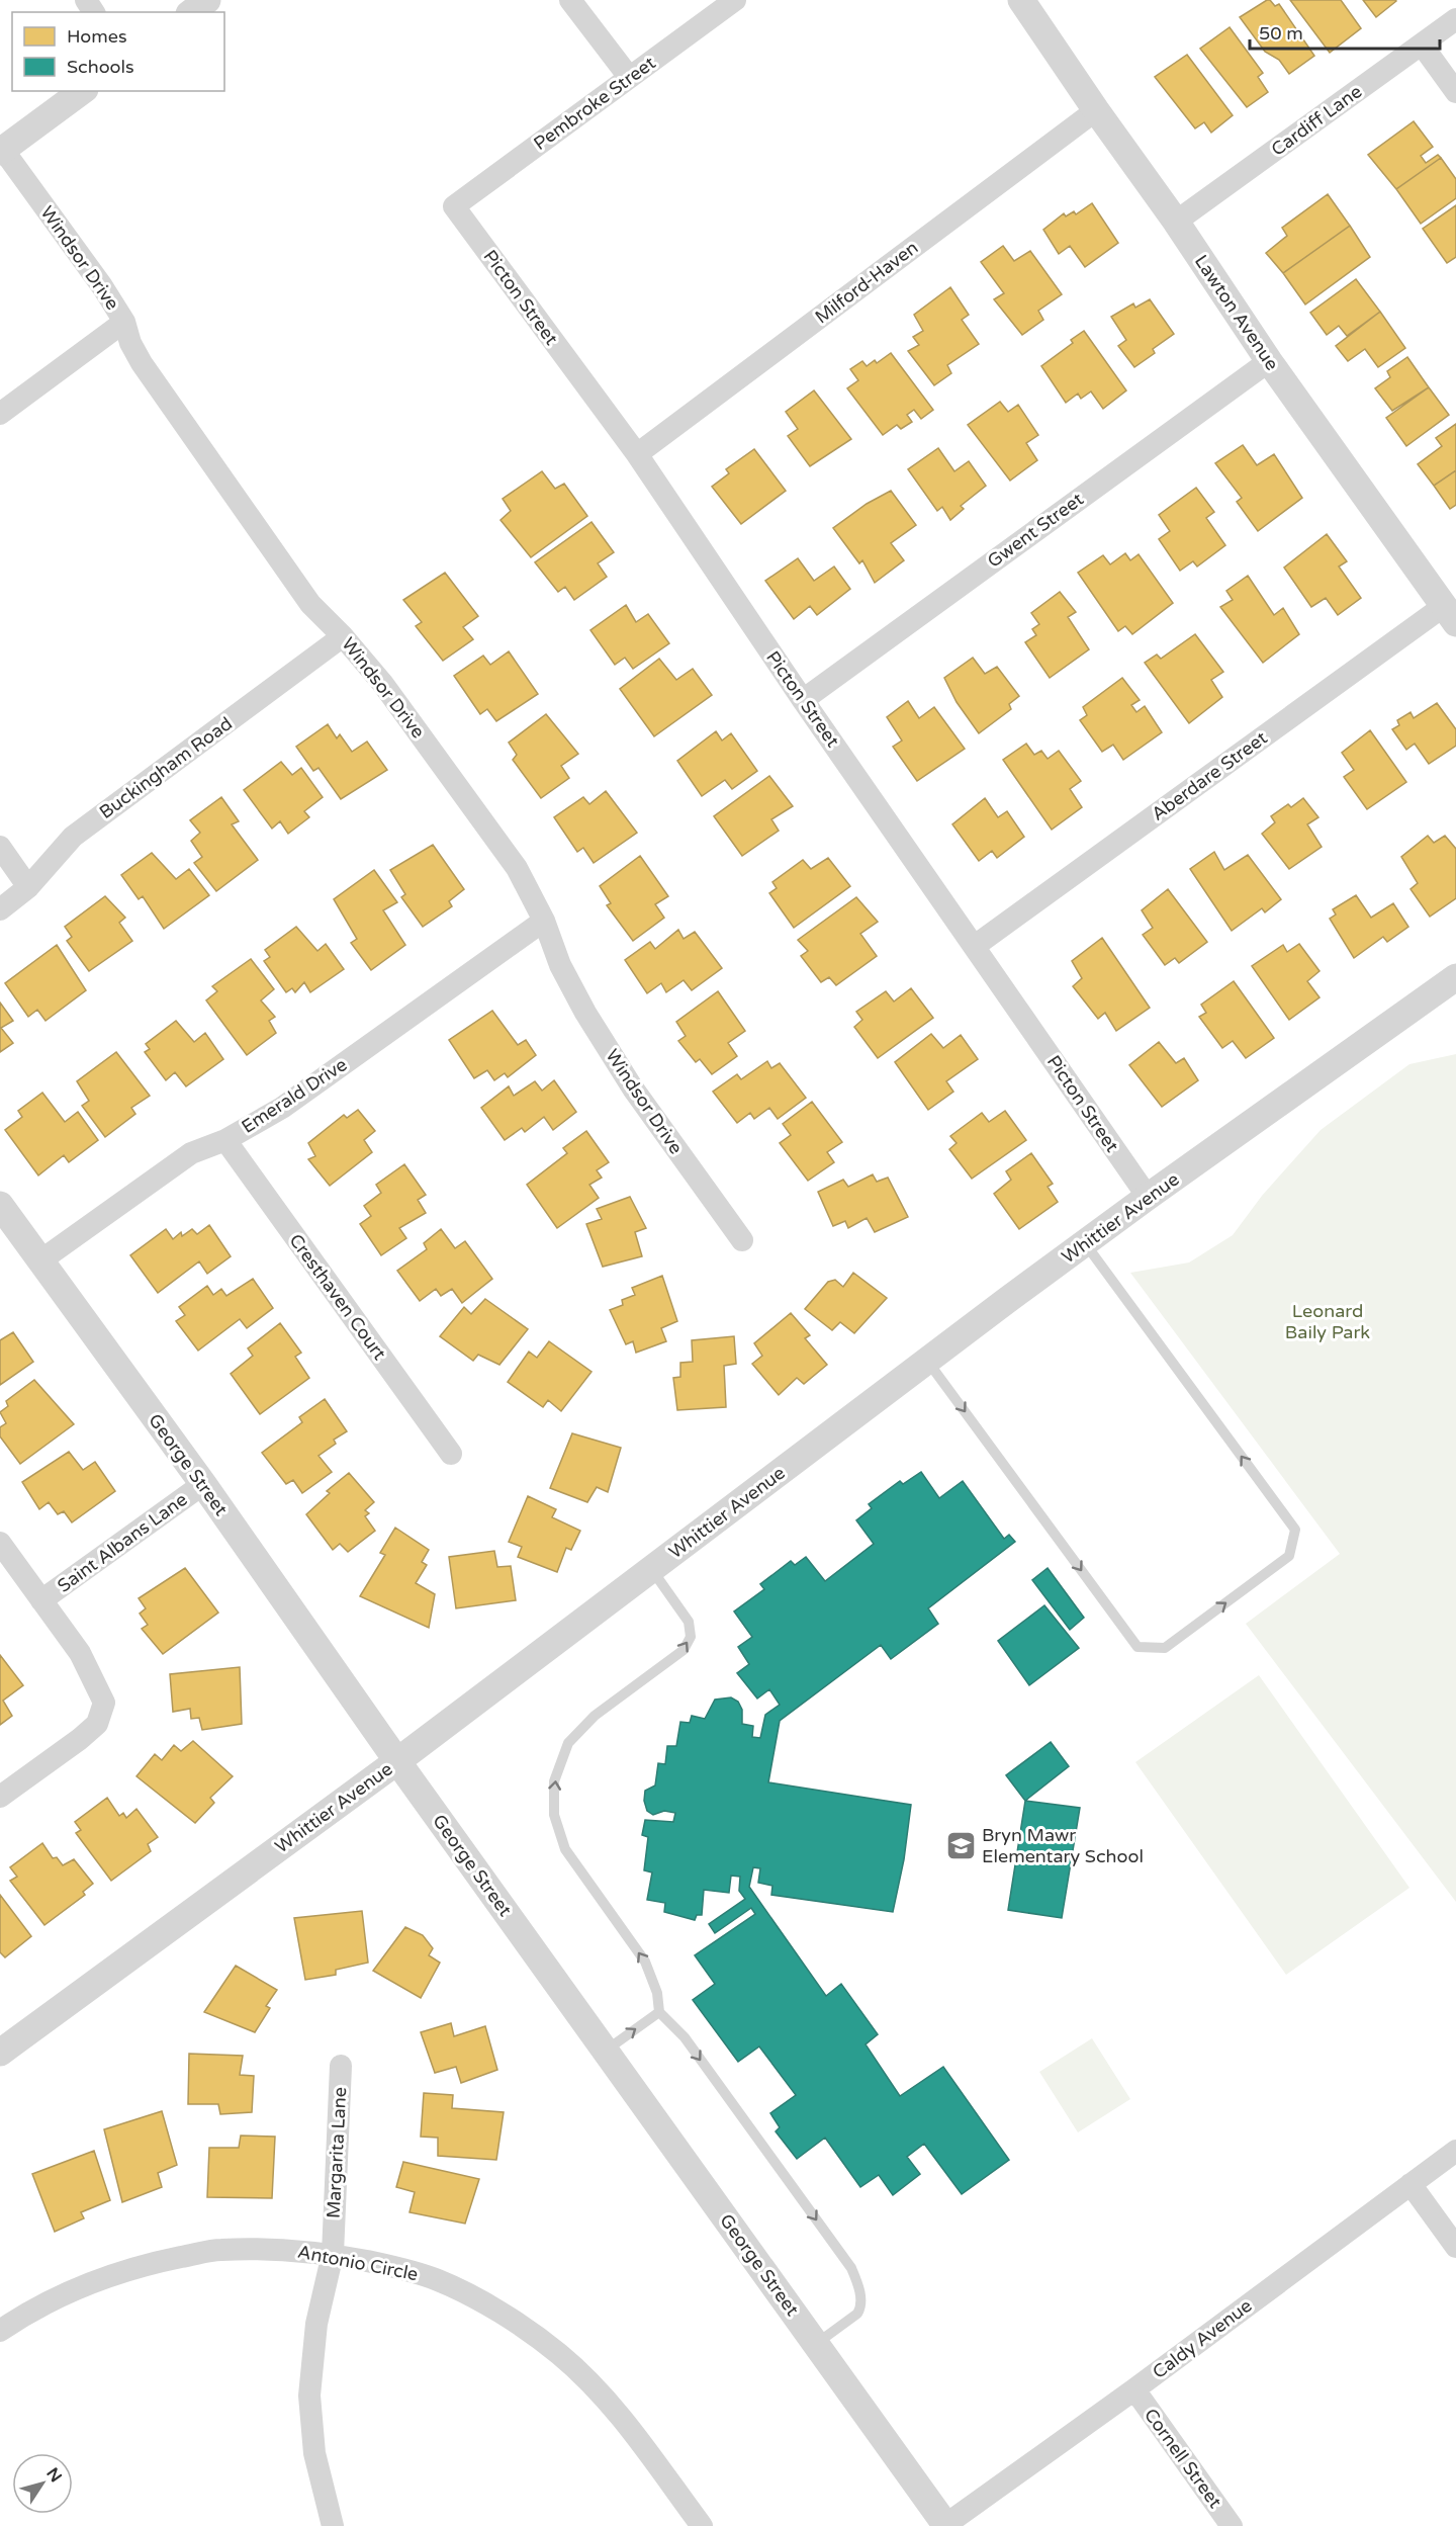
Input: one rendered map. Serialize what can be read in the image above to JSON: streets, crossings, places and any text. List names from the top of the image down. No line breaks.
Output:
{"streets":{"street":["Pembroke Street","Cardiff Lane","Windsor Drive","Milford-Haven","Picton Street","Lawton Avenue","Gwent Street","Buckingham Road","Aberdare Street","Emerald Drive","Whittier Avenue","Cresthaven Court","George Street","Saint Albans Lane","Margarita Lane","Antonio Circle","Caldy Avenue","Cornell Street"]},"crossings":[["Pembroke Street","Picton Street"],["Cardiff Lane","Lawton Avenue"],["Windsor Drive","Buckingham Road"],["Windsor Drive","Emerald Drive"],["Milford-Haven","Picton Street"],["Milford-Haven","Lawton Avenue"],["Picton Street","Gwent Street"],["Picton Street","Aberdare Street"],["Picton Street","Whittier Avenue"],["Lawton Avenue","Gwent Street"],["Lawton Avenue","Aberdare Street"],["Emerald Drive","Cresthaven Court"],["Emerald Drive","George Street"],["Whittier Avenue","George Street"],["George Street","Saint Albans Lane"],["George Street","Caldy Avenue"],["Margarita Lane","Antonio Circle"],["Caldy Avenue","Cornell Street"]],"parks":["Leonard Baily Park"],"places":{"school or university":["Bryn Mawr Elementary School"]},"legend":["Homes","Schools"],"scale_bar":"50 m","north":"top right"}
